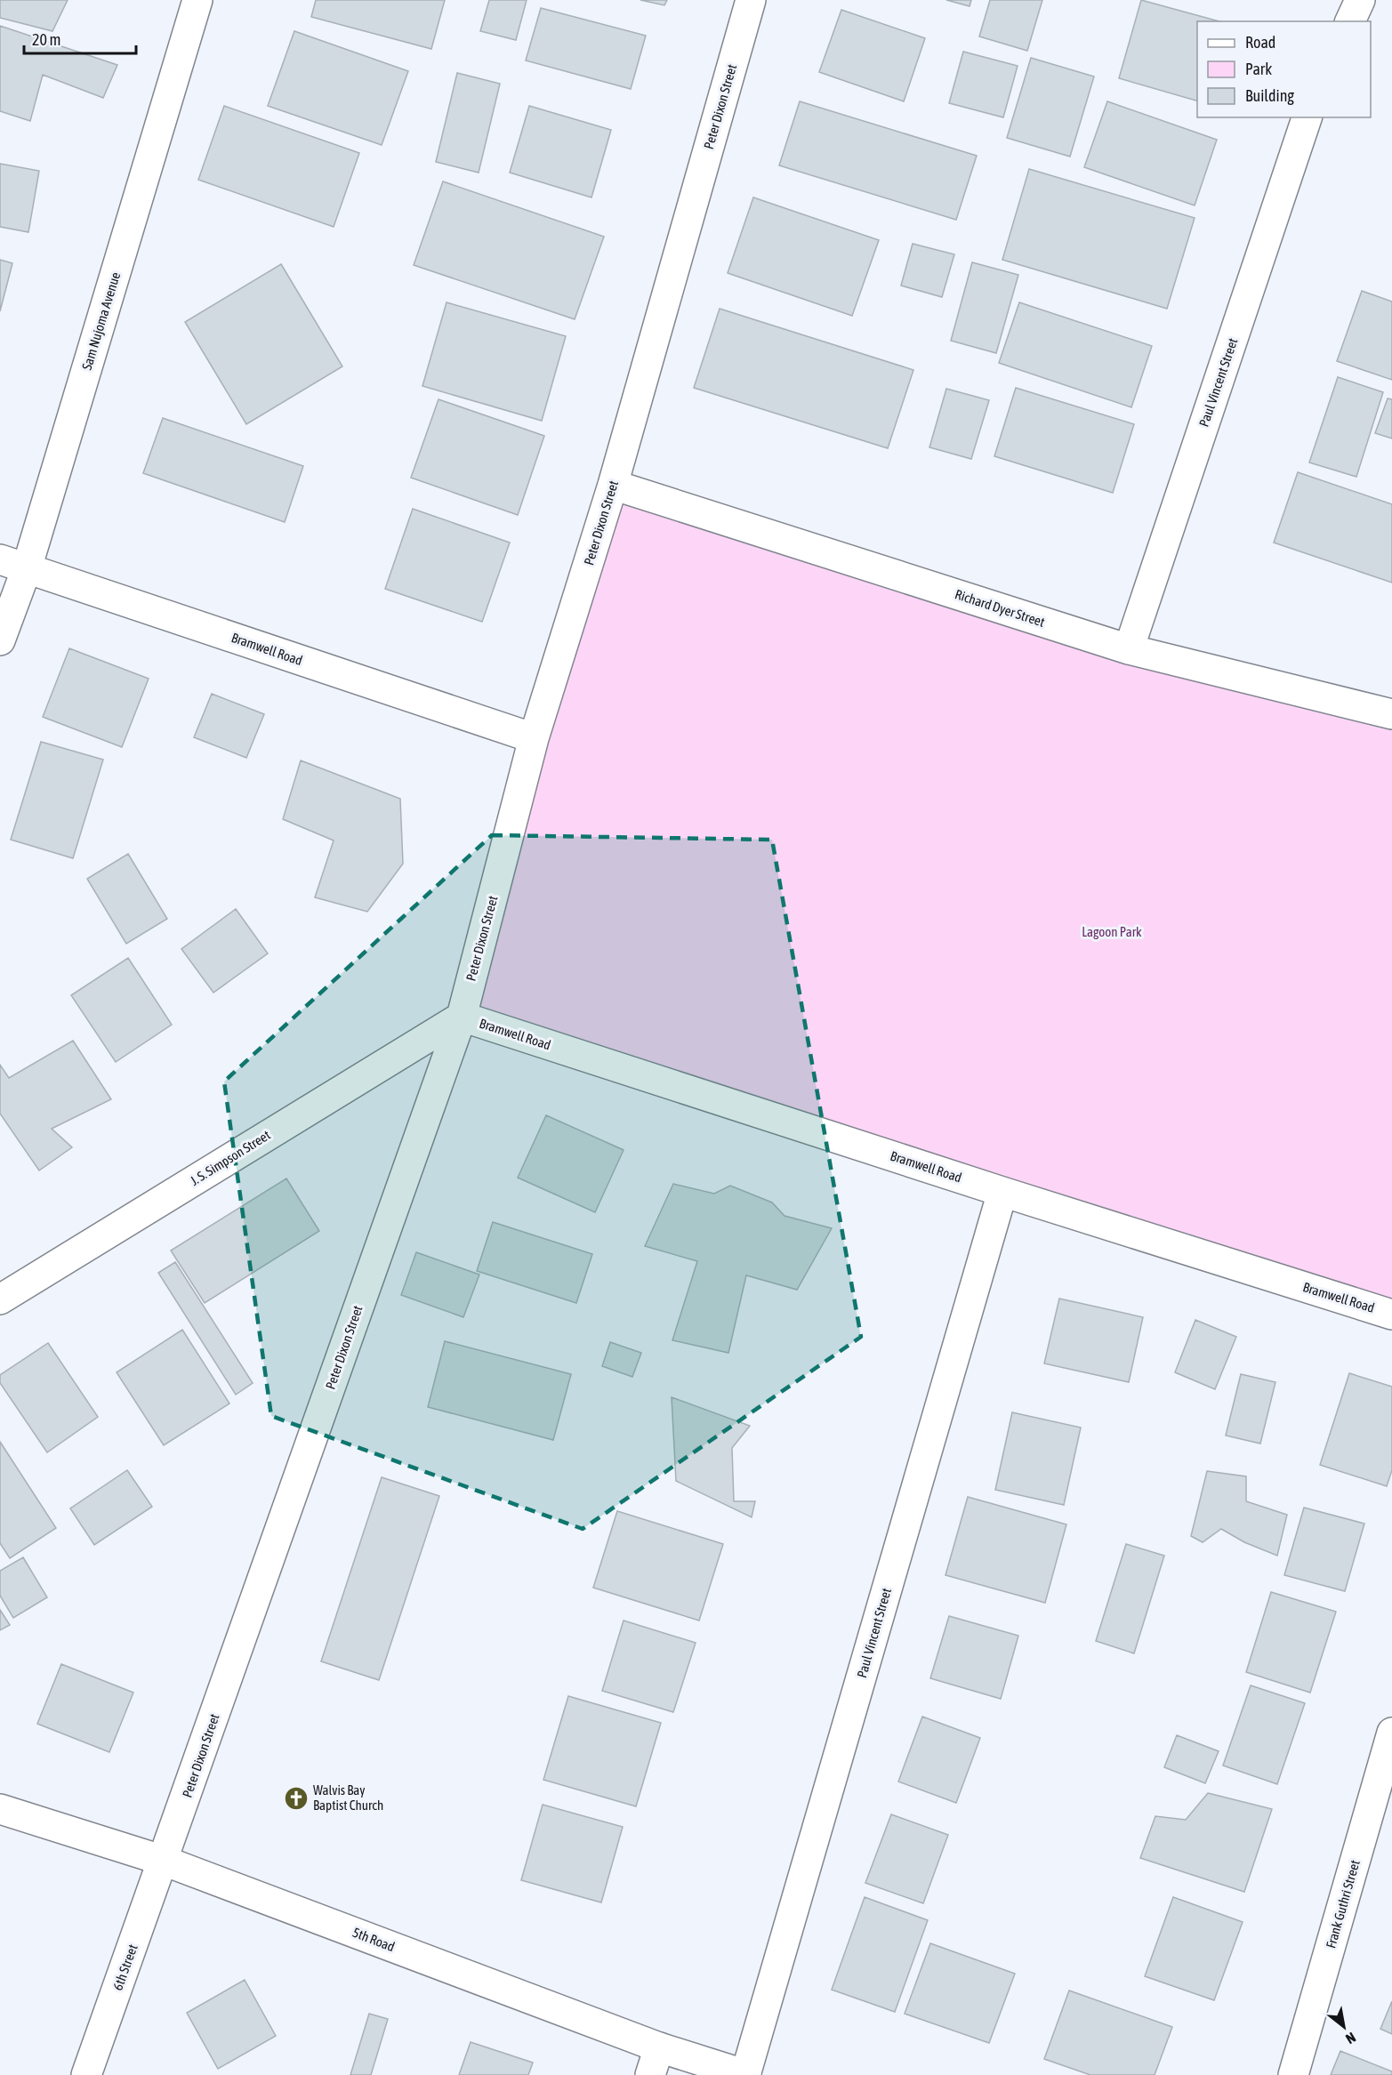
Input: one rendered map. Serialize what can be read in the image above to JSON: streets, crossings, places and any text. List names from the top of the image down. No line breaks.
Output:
{"streets":{"street":["Peter Dixon Street","Sam Nujoma Avenue","Paul Vincent Street","Richard Dyer Street","Bramwell Road","J. S. Simpson Street","Frank Guthri Street","5th Road","6th Street"]},"crossings":[["Peter Dixon Street","Richard Dyer Street"],["Peter Dixon Street","Bramwell Road"],["Peter Dixon Street","J. S. Simpson Street"],["Peter Dixon Street","5th Road"],["Peter Dixon Street","6th Street"],["Sam Nujoma Avenue","Bramwell Road"],["Paul Vincent Street","Richard Dyer Street"],["Paul Vincent Street","Bramwell Road"],["Paul Vincent Street","5th Road"],["Bramwell Road","J. S. Simpson Street"],["5th Road","6th Street"]],"parks":["Lagoon Park"],"places":{"church":["Walvis Bay Baptist Church"]},"legend":["Road","Park","Building"],"scale_bar":"20 m","north":"bottom right"}
